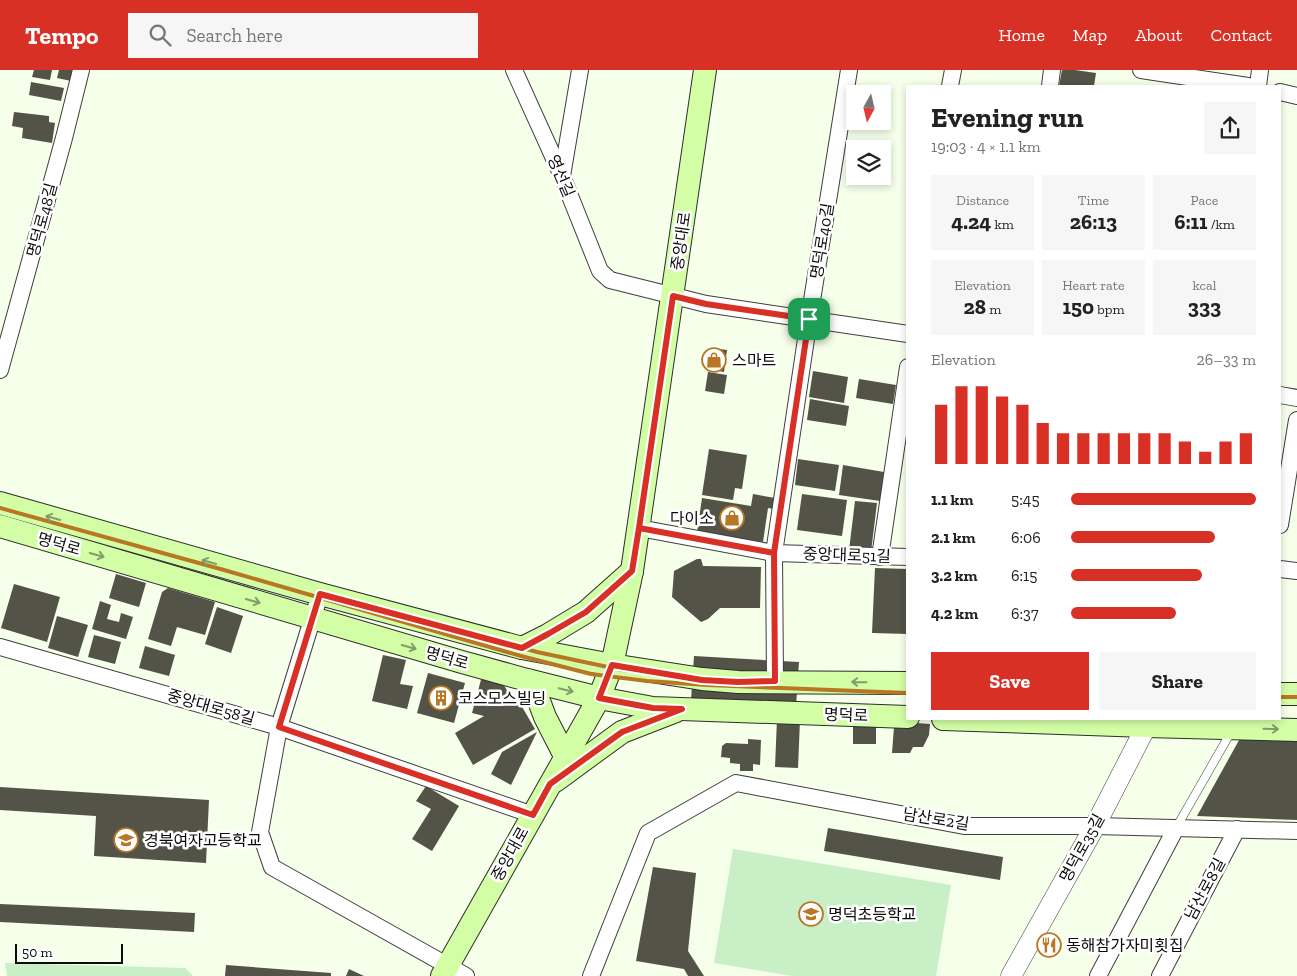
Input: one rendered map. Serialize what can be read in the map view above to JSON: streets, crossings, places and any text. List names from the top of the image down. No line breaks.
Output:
{"streets":{"main road":["중앙대로","명덕로"],"street":["영선길","명덕로48길","명덕로40길","중앙대로51길","중앙대로58길","남산로2길","명덕로35길","남산로8길"]},"crossings":[["영선길","중앙대로"],["중앙대로","명덕로"],["중앙대로","중앙대로51길"],["중앙대로","중앙대로58길"],["명덕로40길","명덕로"],["명덕로40길","중앙대로51길"],["남산로2길","명덕로35길"],["남산로2길","남산로8길"]],"places":{"shop":["스마트","다이소"],"building":["코스모스빌딩"],"school or university":["경북여자고등학교","명덕초등학교"],"restaurant":["동해참가자미횟집"]},"scale_bar":"50 m","north":"bottom","page":{"header":"Tempo","search":"Search here","nav":["Home","Map","About","Contact"],"heading":["Evening run","19:03 · 4 × 1.1 km"],"stats":[["Distance","4.24 km"],["Time","26:13"],["Pace","6:11 /km"],["Elevation","28 m"],["Heart rate","150 bpm"],["kcal","333"]],"chart":["Elevation","26–33 m"],"list":[{"name":"1.1 km","note":"5:45"},{"name":"2.1 km","note":"6:06"},{"name":"3.2 km","note":"6:15"},{"name":"4.2 km","note":"6:37"}],"buttons":["Save","Share"],"scale":"50 m"}}
